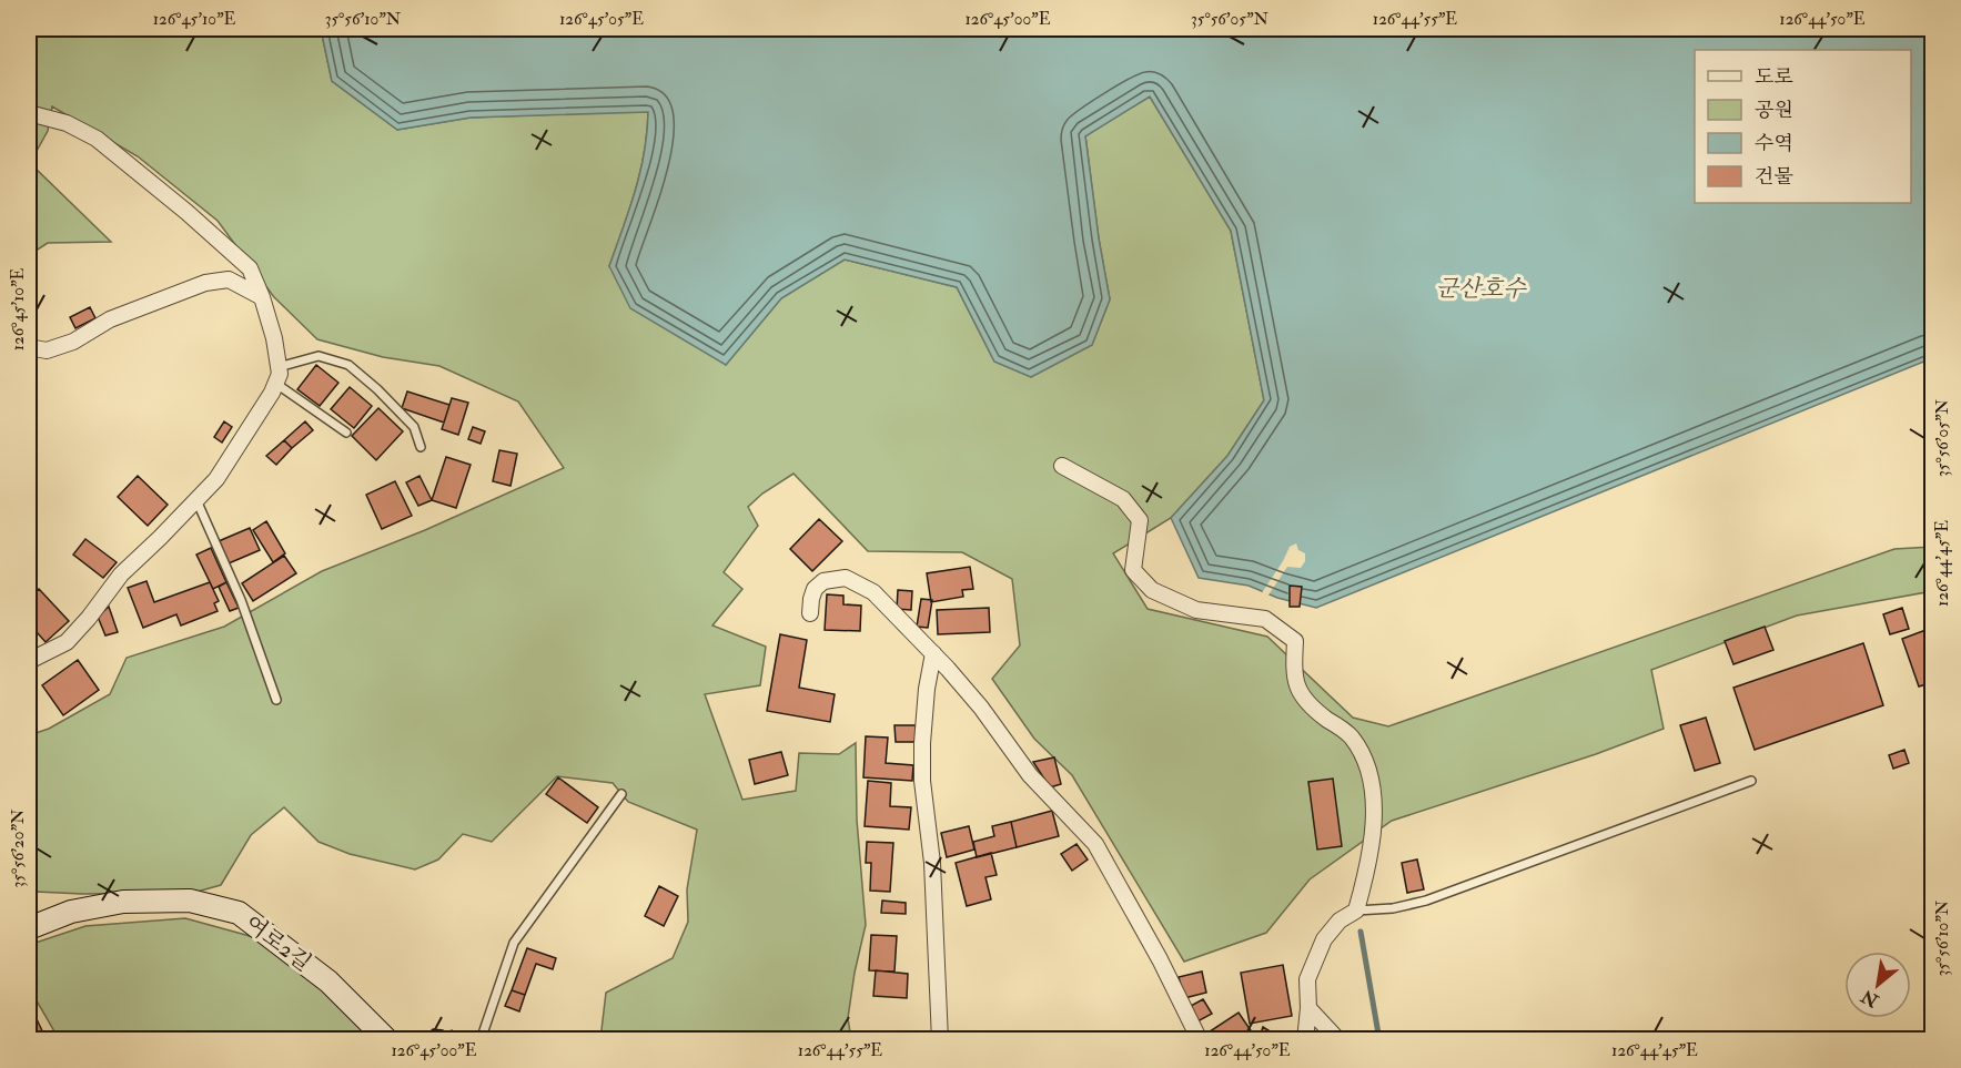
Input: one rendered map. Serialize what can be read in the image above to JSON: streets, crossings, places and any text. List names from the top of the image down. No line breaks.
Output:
{"streets":{"street":["여로2길"]},"water":["군산호수"],"legend":["도로","공원","수역","건물"],"north":"bottom left","coordinates":["126°45'10\"E","35°56'10\"N","126°45'05\"E","126°45'00\"E","35°56'05\"N","126°44'55\"E","126°44'50\"E","126°44'45\"E","35°56'20\"N"]}
